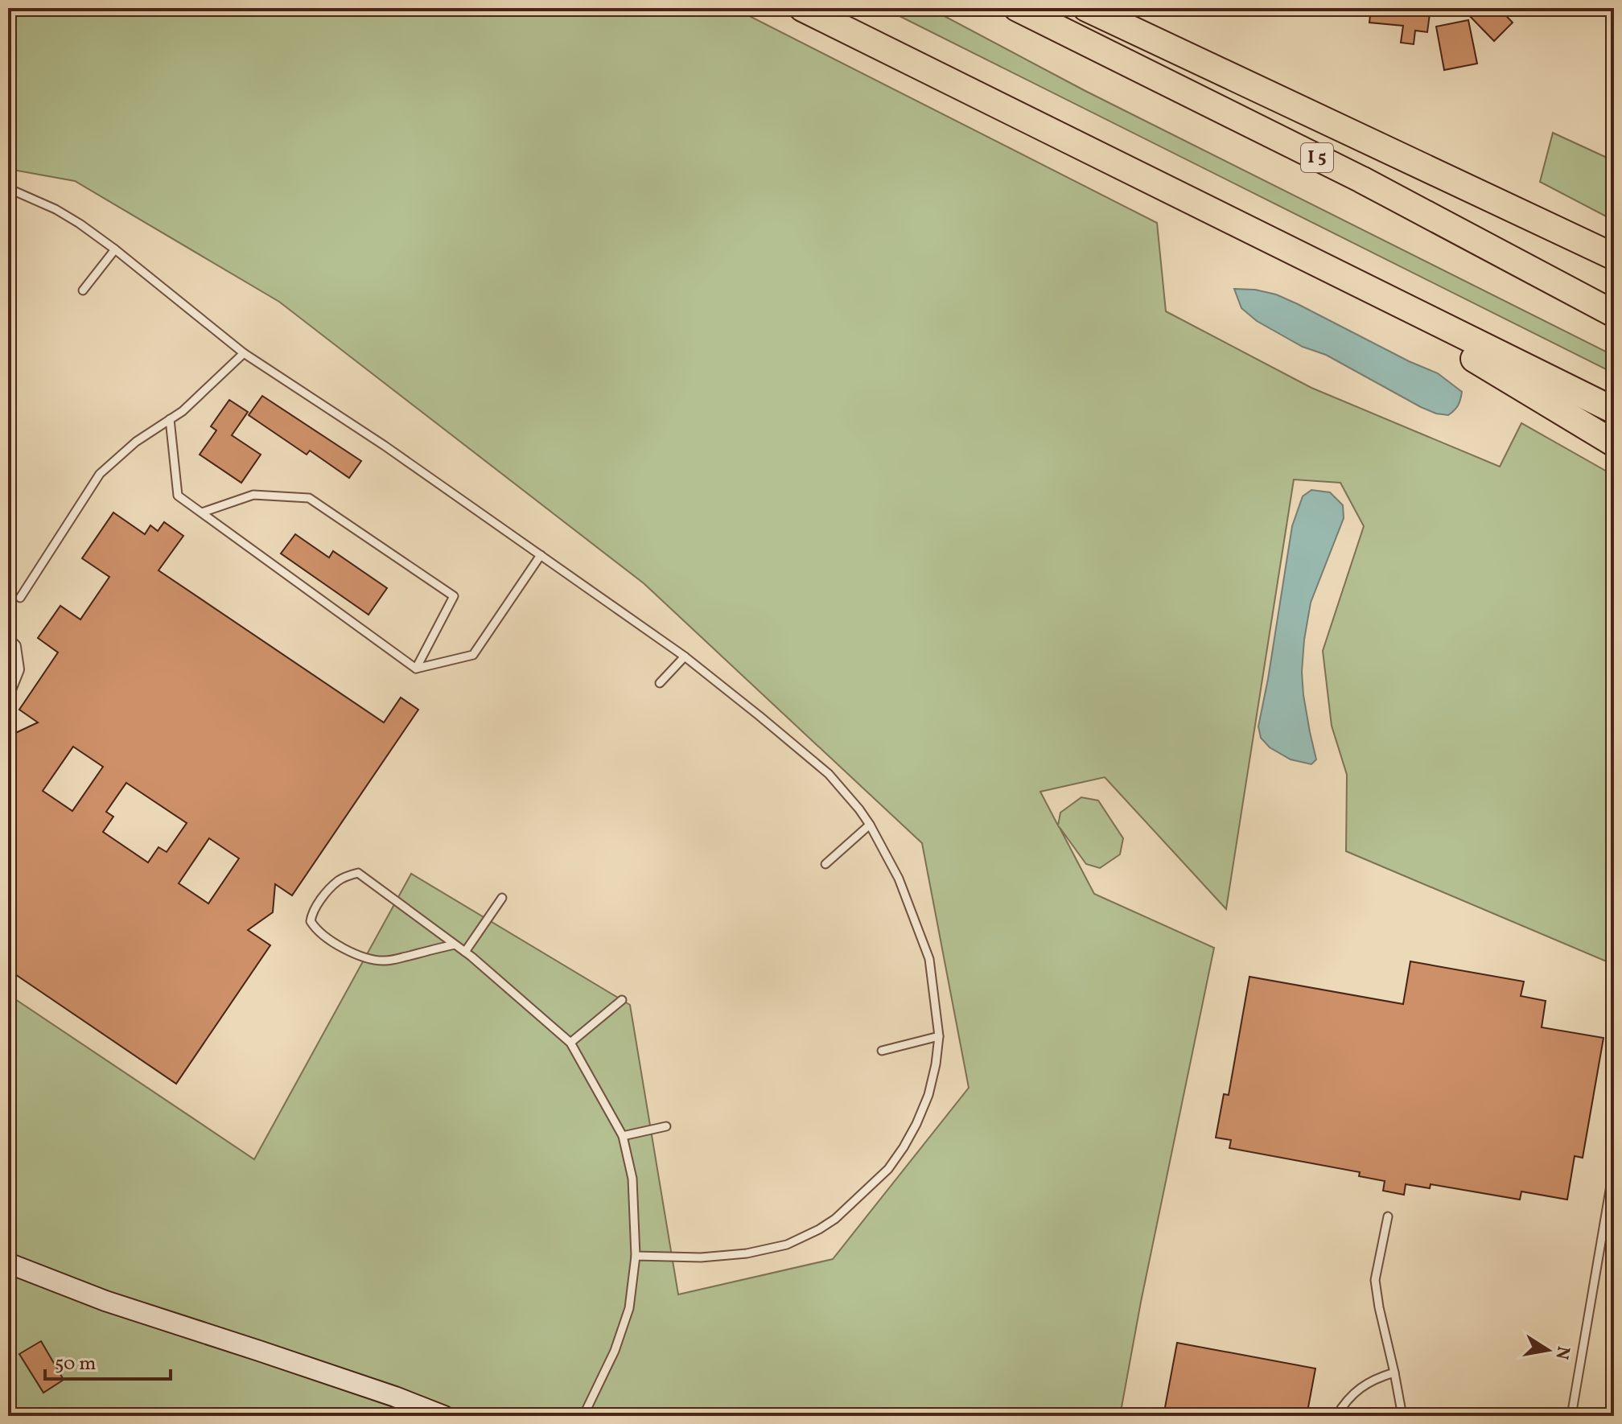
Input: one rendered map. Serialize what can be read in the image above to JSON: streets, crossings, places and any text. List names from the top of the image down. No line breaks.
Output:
{"streets":{"highway":["I 5"]},"scale_bar":"50 m","north":"right"}
